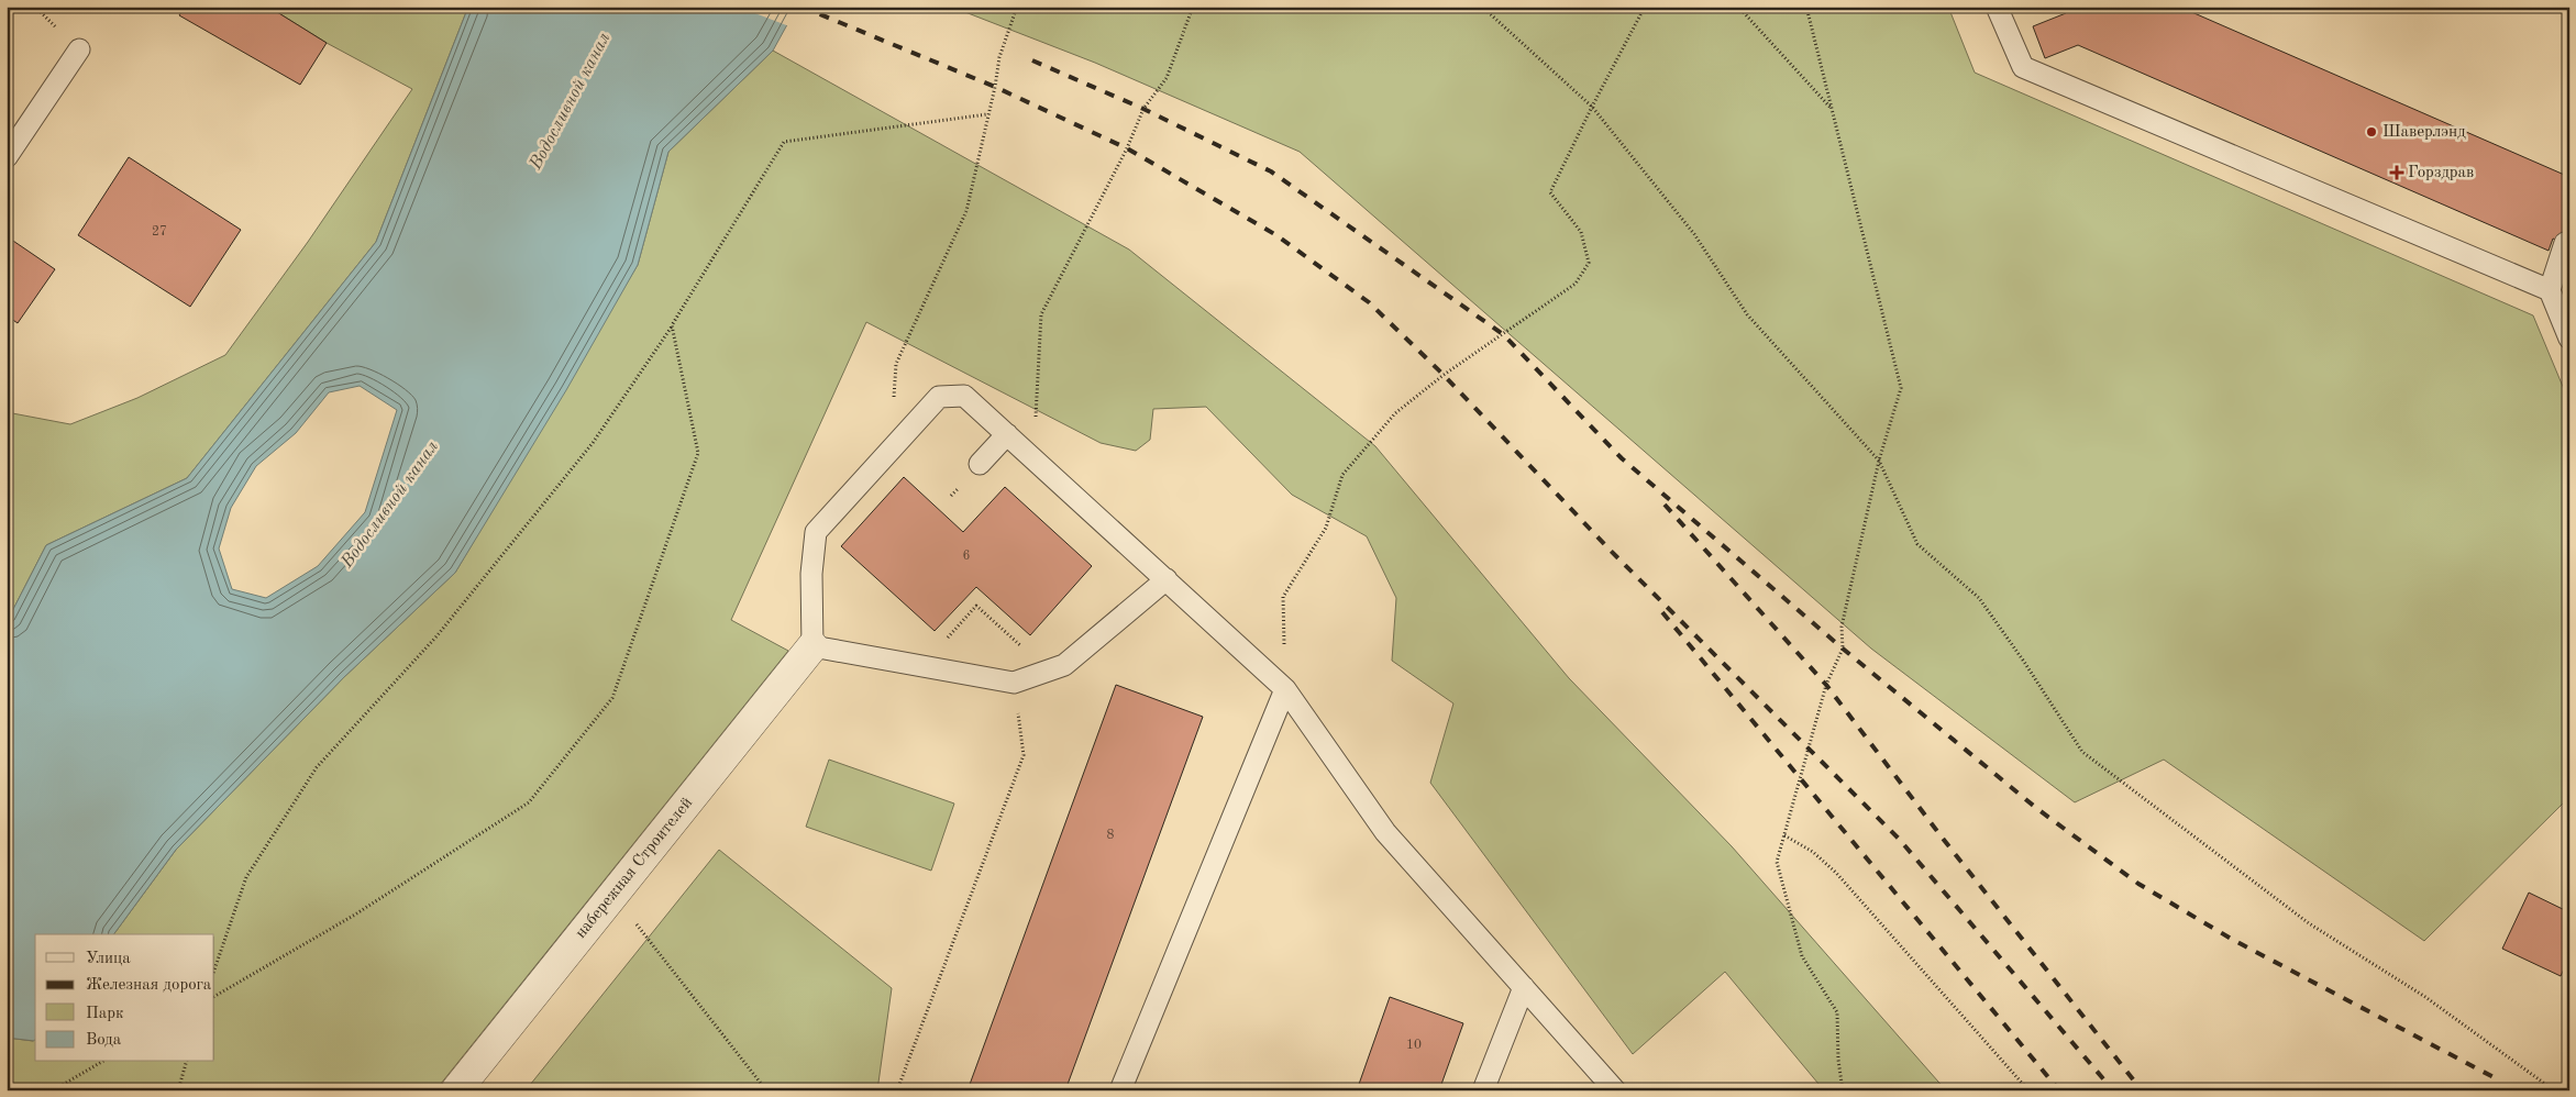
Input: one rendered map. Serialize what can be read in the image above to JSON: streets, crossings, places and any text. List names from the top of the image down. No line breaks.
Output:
{"streets":{"street":["набережная Строителей"]},"water":["Водосливной канал"],"places":{"other":["Шаверлэнд"],"health":["Горздрав"]},"house_numbers":["27","6","8","10"],"legend":["Улица","Железная дорога","Парк","Вода"]}
